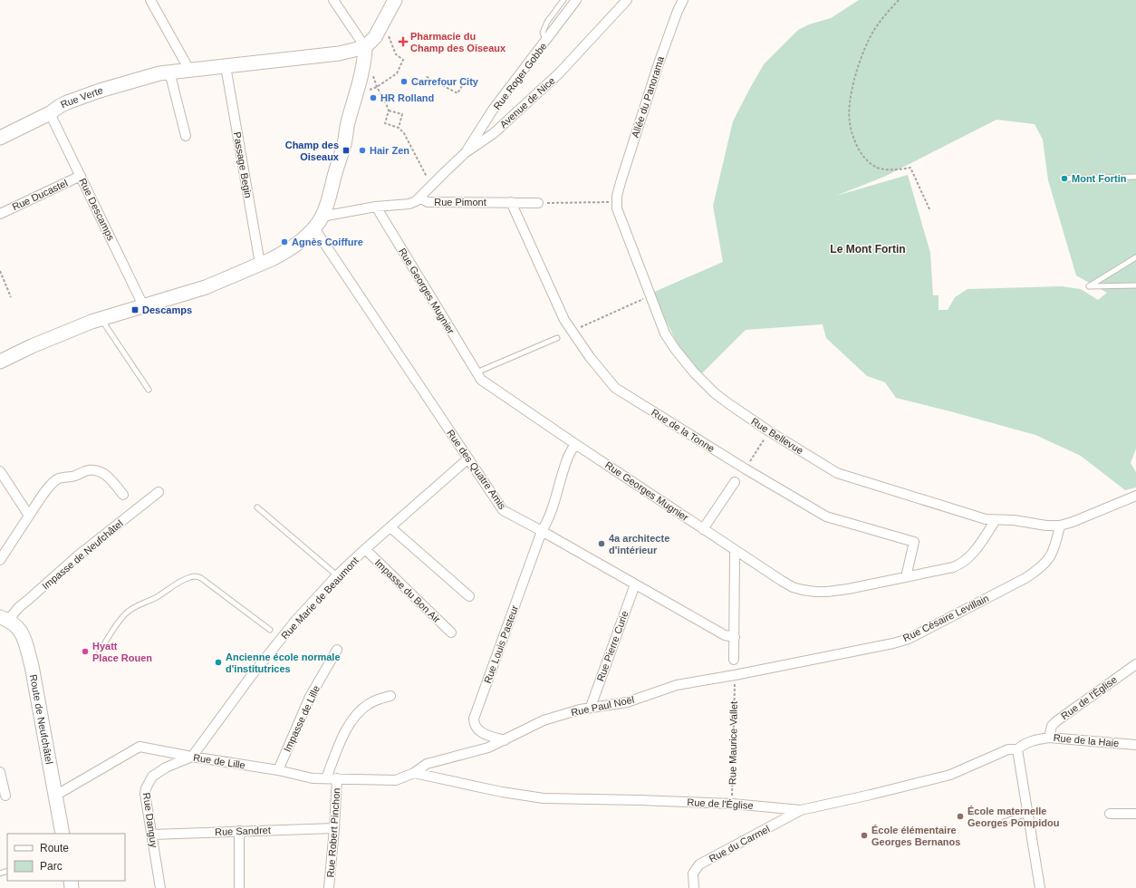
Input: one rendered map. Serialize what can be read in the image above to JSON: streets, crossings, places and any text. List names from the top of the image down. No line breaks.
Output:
{"streets":{"street":["Rue Roger Gobbe","Allée du Panorama","Rue Verte","Avenue de Nice","Passage Begin","Rue Ducastel","Rue Pimont","Rue Descamps","Rue Georges Mugnier","Rue de la Tonne","Rue Bellevue","Rue des Quatre Amis","Impasse de Neufchâtel","Impasse du Bon Air","Rue Marie de Beaumont","Rue Césaire Levillain","Rue Louis Pasteur","Rue Pierre Curie","Rue de l'Église","Rue Paul Noël","Impasse de Lille","Route de Neufchâtel","Rue de la Haie","Rue de Lille","Rue Danguy","Rue Sandret","Rue Robert Pinchon","Rue du Carmel"],"path":["Rue Maurice Vallet"]},"crossings":[["Rue Roger Gobbe","Avenue de Nice"],["Allée du Panorama","Rue Bellevue"],["Rue Verte","Passage Begin"],["Rue Verte","Rue Descamps"],["Avenue de Nice","Rue Pimont"],["Rue Ducastel","Rue Descamps"],["Rue Pimont","Rue Georges Mugnier"],["Rue Pimont","Rue de la Tonne"],["Rue Georges Mugnier","Rue de la Tonne"],["Rue Georges Mugnier","Rue Bellevue"],["Rue Georges Mugnier","Rue Louis Pasteur"],["Rue Bellevue","Rue Césaire Levillain"],["Rue des Quatre Amis","Rue Marie de Beaumont"],["Rue des Quatre Amis","Rue Louis Pasteur"],["Rue des Quatre Amis","Rue Pierre Curie"],["Impasse de Neufchâtel","Route de Neufchâtel"],["Impasse du Bon Air","Rue Marie de Beaumont"],["Rue Marie de Beaumont","Rue de Lille"],["Rue Marie de Beaumont","Rue Danguy"],["Rue Césaire Levillain","Rue Paul Noël"],["Rue Césaire Levillain","Rue Maurice Vallet"],["Rue Louis Pasteur","Rue Paul Noël"],["Rue Pierre Curie","Rue Paul Noël"],["Rue de l'Église","Rue Paul Noël"],["Rue de l'Église","Rue de la Haie"],["Rue de l'Église","Rue Maurice Vallet"],["Rue de l'Église","Rue de Lille"],["Rue de l'Église","Rue du Carmel"],["Rue Paul Noël","Rue Maurice Vallet"],["Rue Paul Noël","Rue de Lille"],["Impasse de Lille","Rue de Lille"],["Route de Neufchâtel","Rue de Lille"],["Rue de Lille","Rue Danguy"],["Rue de Lille","Rue Robert Pinchon"],["Rue Danguy","Rue Sandret"],["Rue Sandret","Rue Robert Pinchon"]],"districts":["Le Mont Fortin"],"places":{"health":["Pharmacie du Champ des Oiseaux"],"other":["Carrefour City","HR Rolland","Hair Zen","Mont Fortin","Agnès Coiffure","4a architecte d'intérieur","Hyatt Place Rouen","Ancienne école normale d'institutrices","École maternelle Georges Pompidou","École élémentaire Georges Bernanos"],"transit":["Champ des Oiseaux","Descamps"]},"legend":["Route","Parc"]}
